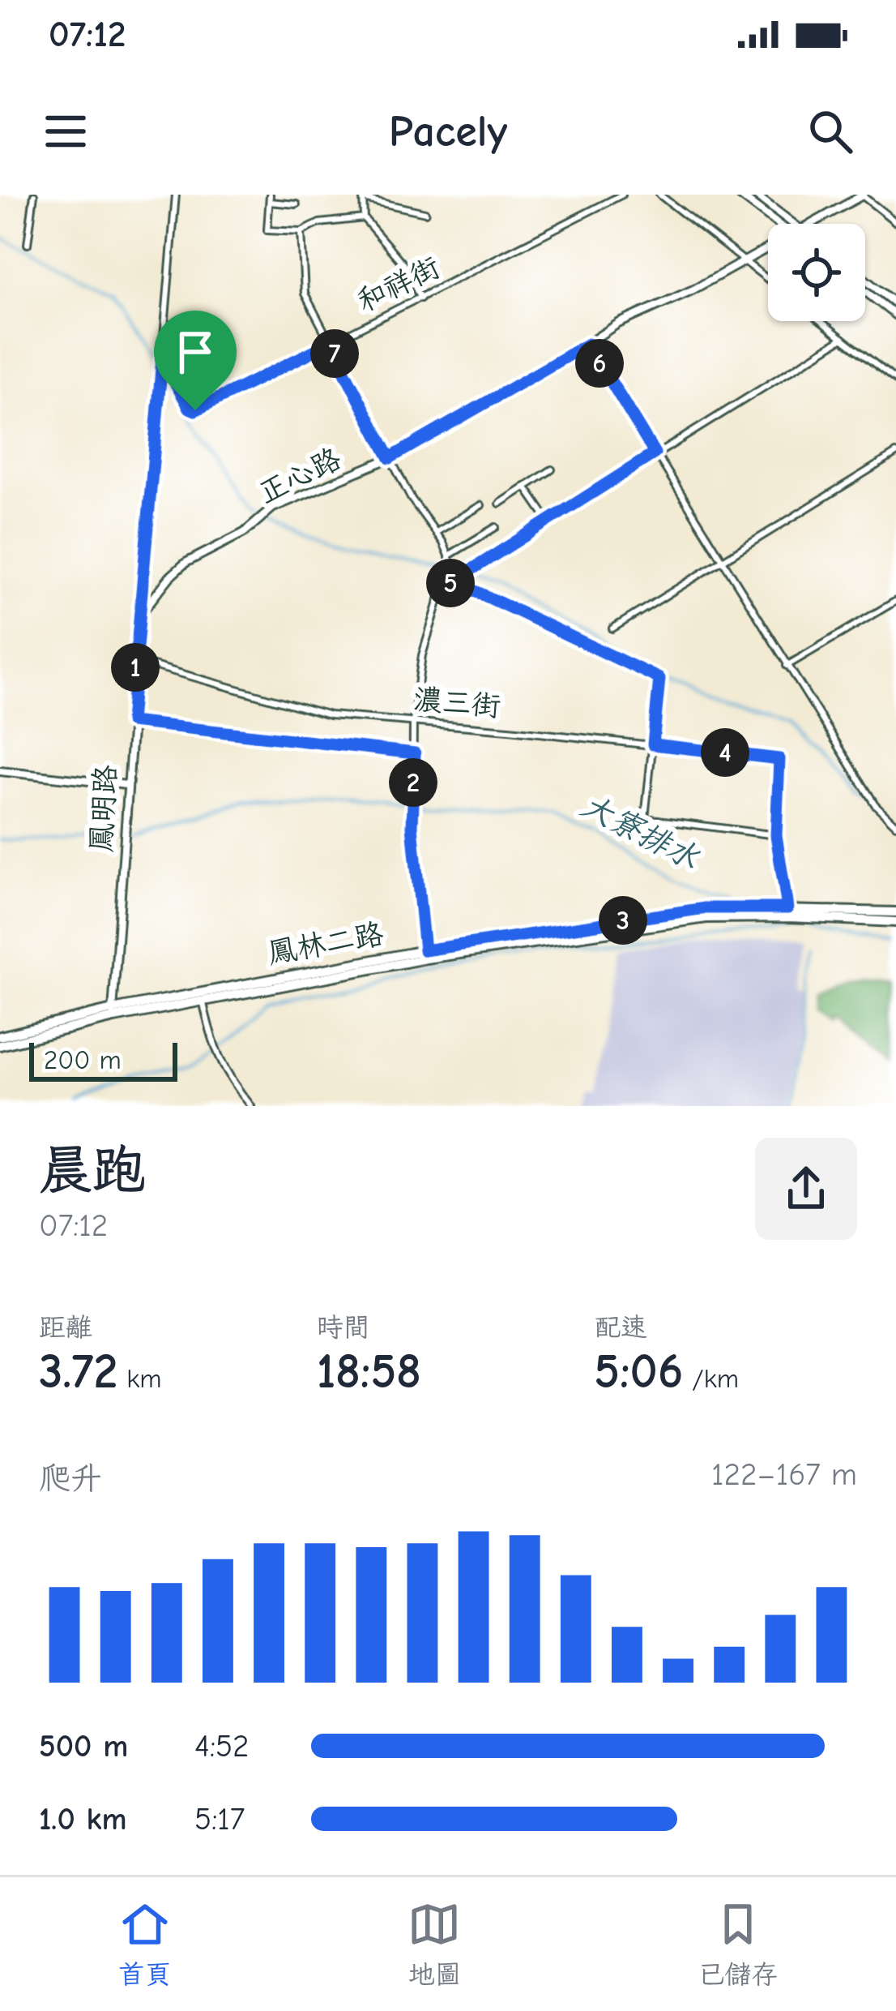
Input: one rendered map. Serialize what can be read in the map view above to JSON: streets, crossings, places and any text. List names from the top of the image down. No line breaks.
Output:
{"streets":{"main road":["鳳林二路"],"street":["和祥街","正心路","濃三街","鳳明路"]},"crossings":[["和祥街","鳳明路"],["正心路","鳳明路"],["濃三街","鳳明路"],["鳳明路","鳳林二路"]],"water":["大寮排水"],"scale_bar":"200 m","page":{"status":"07:12","header":"Pacely","pins":["7","6","5","1","4","2","3"],"scale":"200 m","heading":["晨跑","07:12"],"stats":[["距離","3.72 km"],["時間","18:58"],["配速","5:06 /km"]],"chart":["爬升","122–167 m"],"list":[{"name":"500 m","note":"4:52"},{"name":"1.0 km","note":"5:17"}],"tabs":["首頁","地圖","已儲存"]}}
